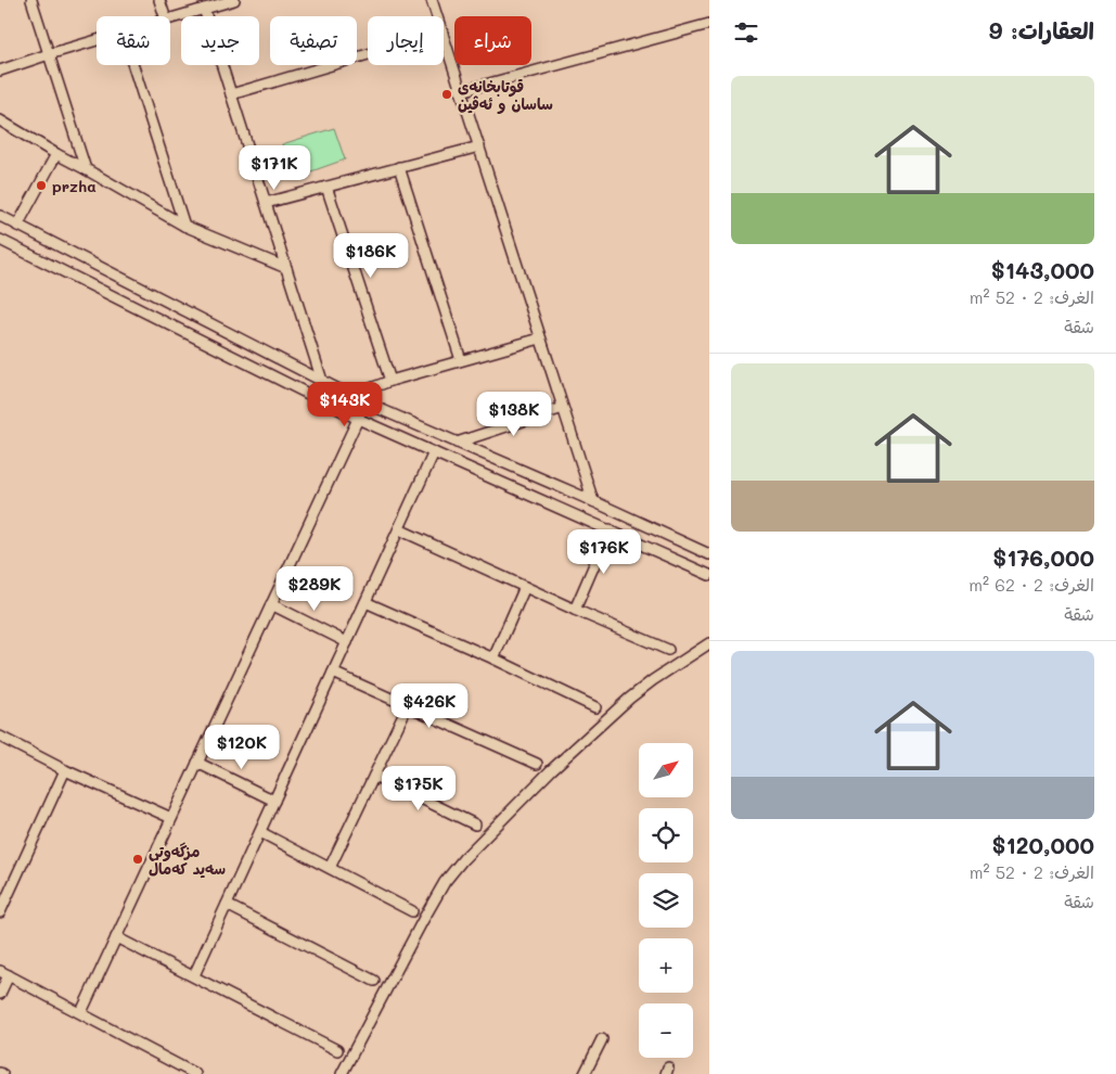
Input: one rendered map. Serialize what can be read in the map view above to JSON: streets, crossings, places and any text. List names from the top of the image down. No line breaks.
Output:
{"places":["قوتابخانەی ساسان و ئەڤین","przha","مزگەوتی سەید کەمال"],"north":"top right","page":{"heading":"العقارات: 9","chip":["شراء","إيجار","تصفية","جديد","شقة"],"list":[{"name":"$143,000","note":"الغرف: 2 · 52 m² · شقة"},{"name":"$176,000","note":"الغرف: 2 · 62 m² · شقة"},{"name":"$120,000","note":"الغرف: 2 · 52 m² · شقة"}],"price":["$171K","$186K","$143K","$138K","$176K","$289K","$426K","$120K","$175K"],"map_buttons":["+","−"]}}
